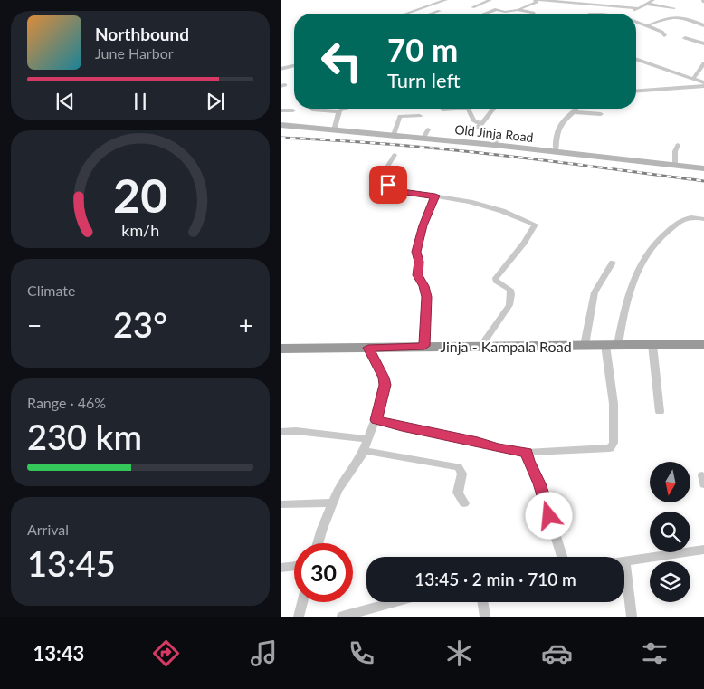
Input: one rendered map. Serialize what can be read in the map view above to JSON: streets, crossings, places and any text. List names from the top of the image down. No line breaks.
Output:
{"streets":{"highway":["Jinja - Kampala Road"],"main road":["Old Jinja Road"]},"north":"bottom","page":{"turn":["70 m","Turn left"],"song":["Northbound","June Harbor"],"tile":["Climate",["Range · 46%","230 km"],["Arrival","13:45"]],"heat":["−","23°","+"],"limit":"30","trip":"13:45 · 2 min · 710 m","tabs":"13:43","gauge":["20","km/h"]}}
